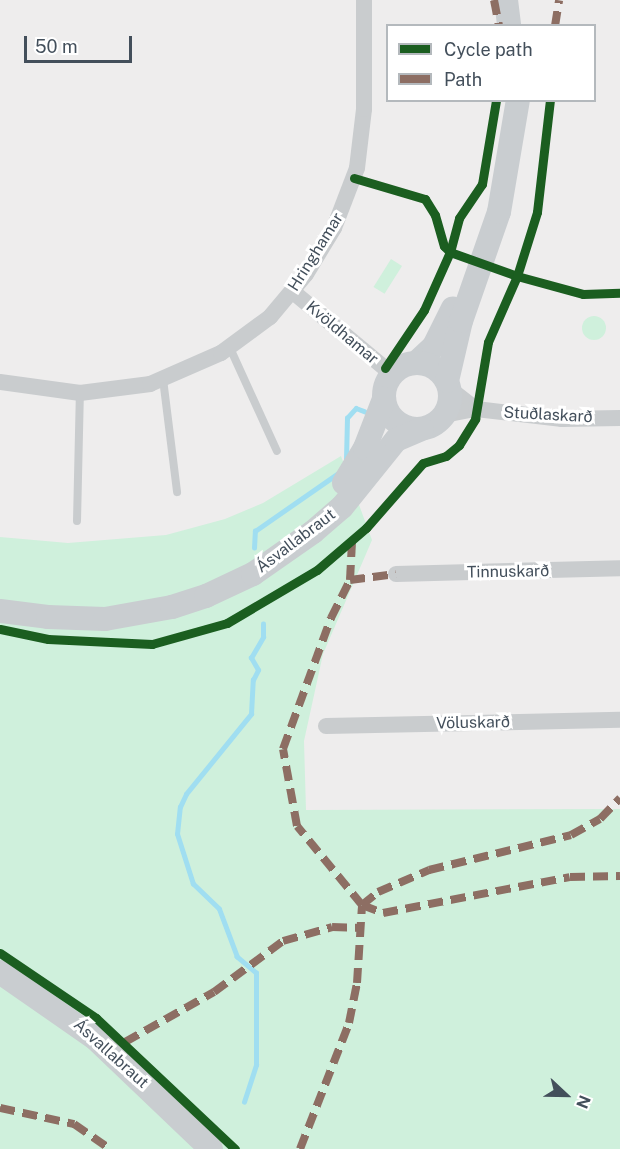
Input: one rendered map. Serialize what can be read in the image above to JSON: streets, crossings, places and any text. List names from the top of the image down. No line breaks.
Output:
{"streets":{"main road":["Ásvallabraut"],"street":["Hringhamar","Kvöldhamar","Stuðlaskarð","Tinnuskarð","Völuskarð"]},"crossings":[["Hringhamar","Kvöldhamar"],["Kvöldhamar","Stuðlaskarð"],["Kvöldhamar","Ásvallabraut"],["Stuðlaskarð","Ásvallabraut"]],"legend":["Cycle path","Path"],"scale_bar":"50 m","north":"right"}
